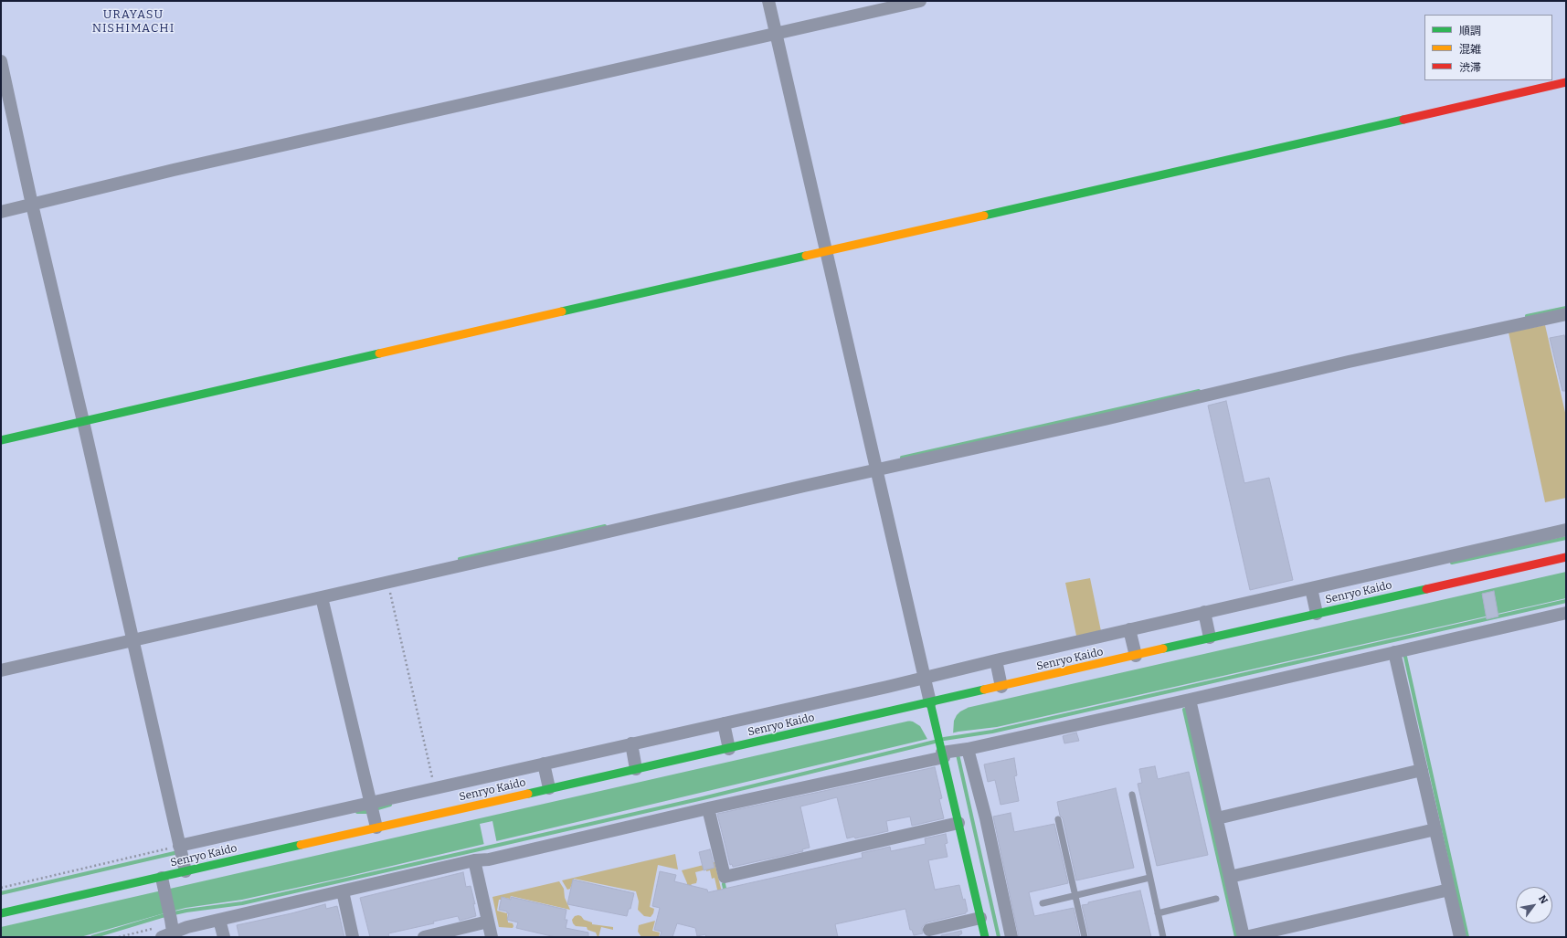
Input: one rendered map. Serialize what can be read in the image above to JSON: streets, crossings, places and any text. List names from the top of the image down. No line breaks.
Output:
{"streets":{"street":["Senryo Kaido"]},"districts":["URAYASU NISHIMACHI"],"legend":["順調","混雑","渋滞"],"north":"top right"}
